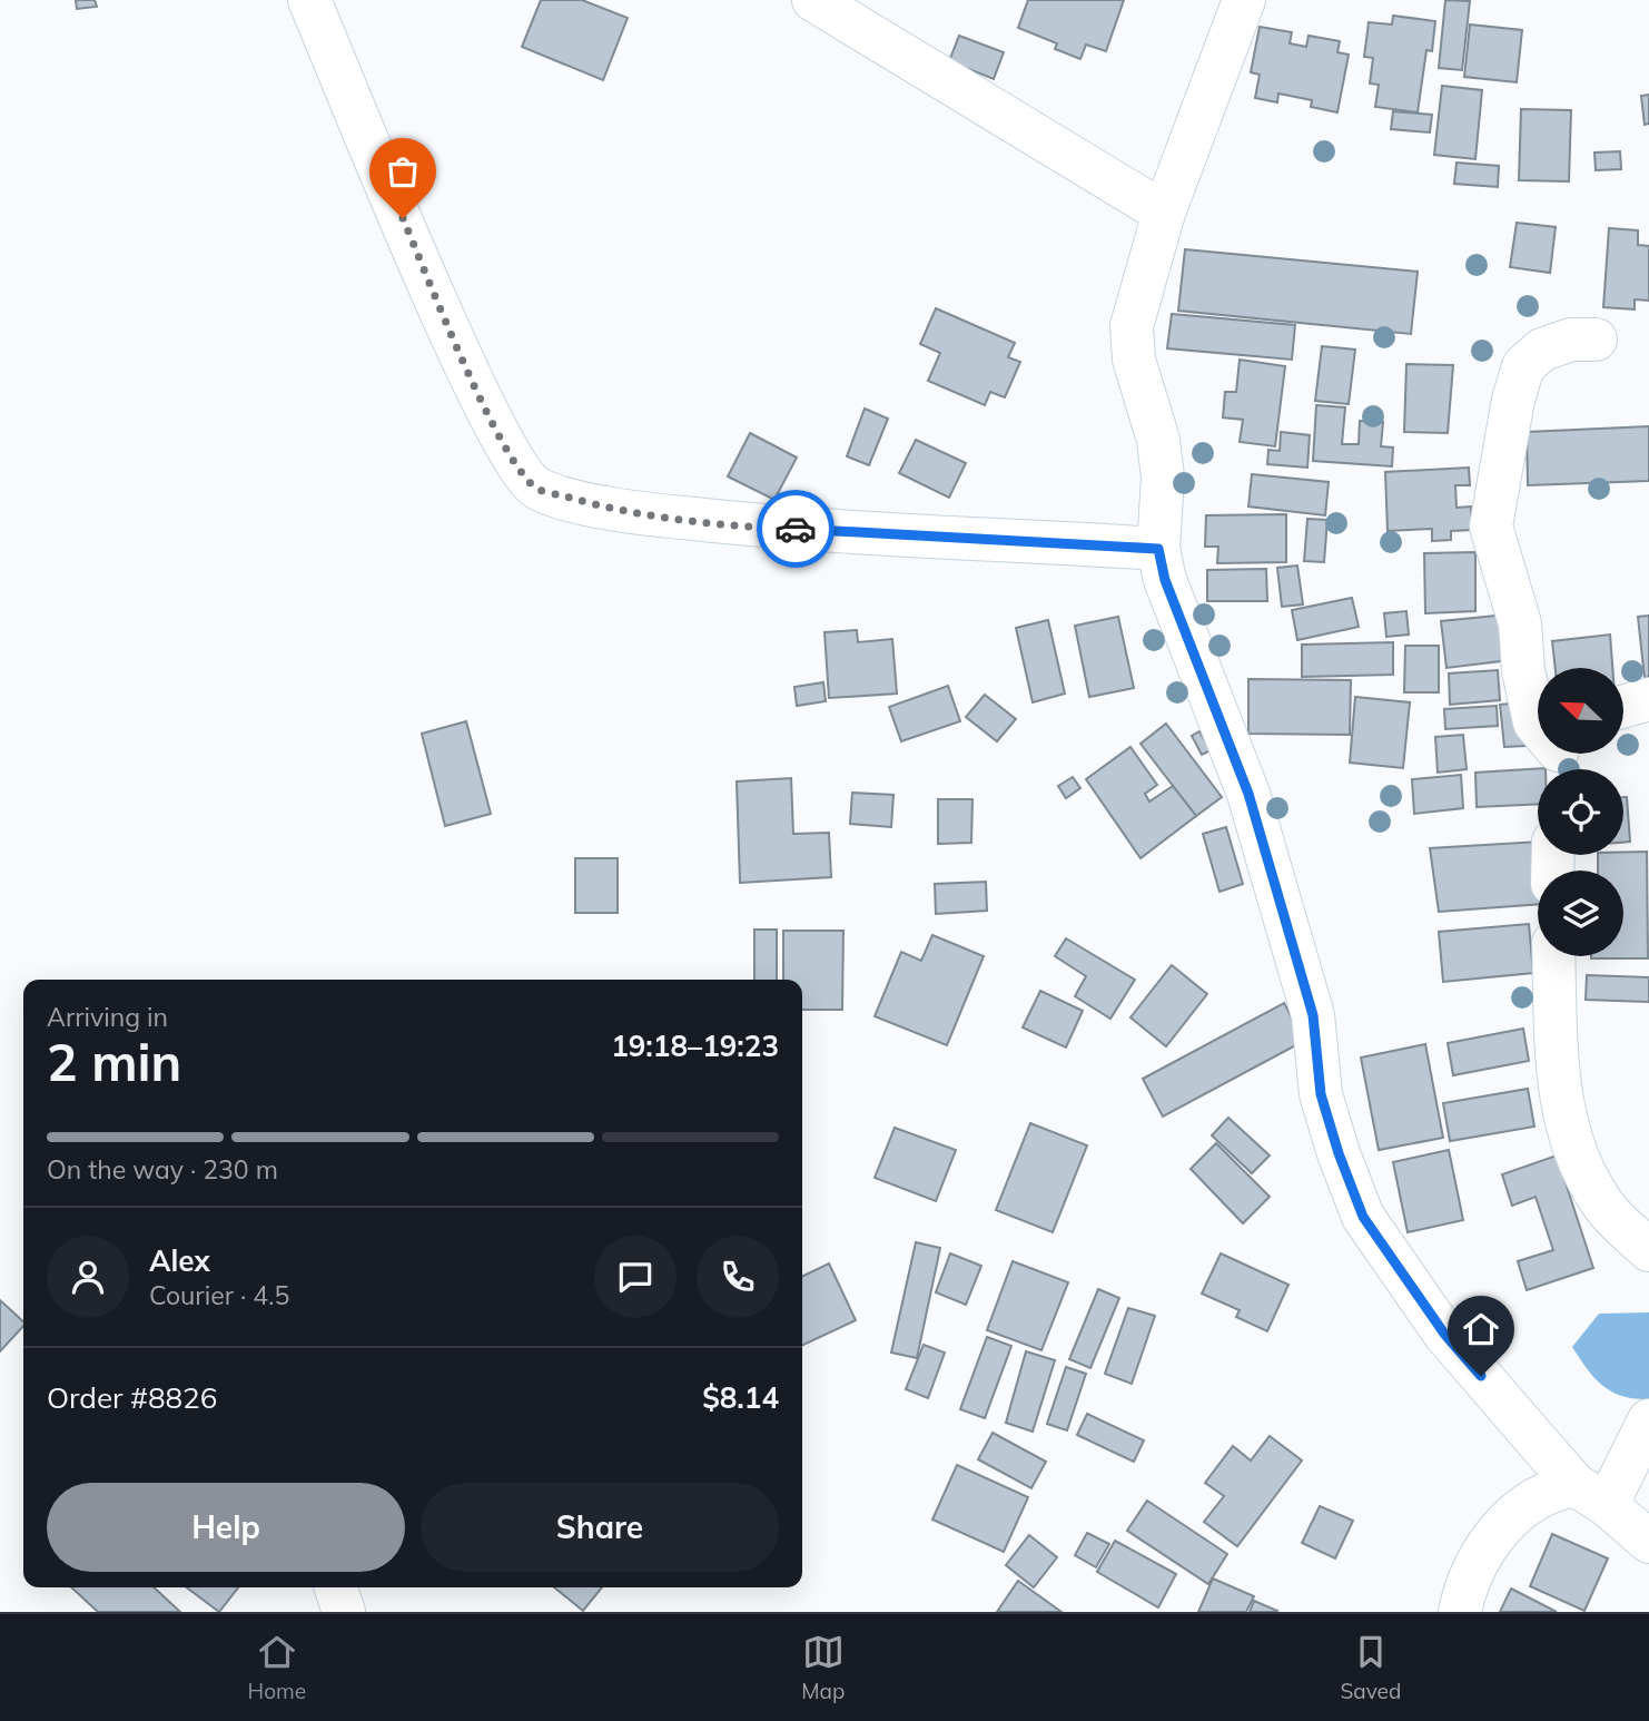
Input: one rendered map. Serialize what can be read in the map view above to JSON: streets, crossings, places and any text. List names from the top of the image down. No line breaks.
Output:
{"north":"top left","page":{"heading":["2 min","Arriving in","19:18–19:23"],"panel":["Alex","Courier · 4.5","Order #8826","$8.14"],"bar":"On the way · 230 m","buttons":["Help","Share"],"tabs":["Home","Map","Saved"]}}
